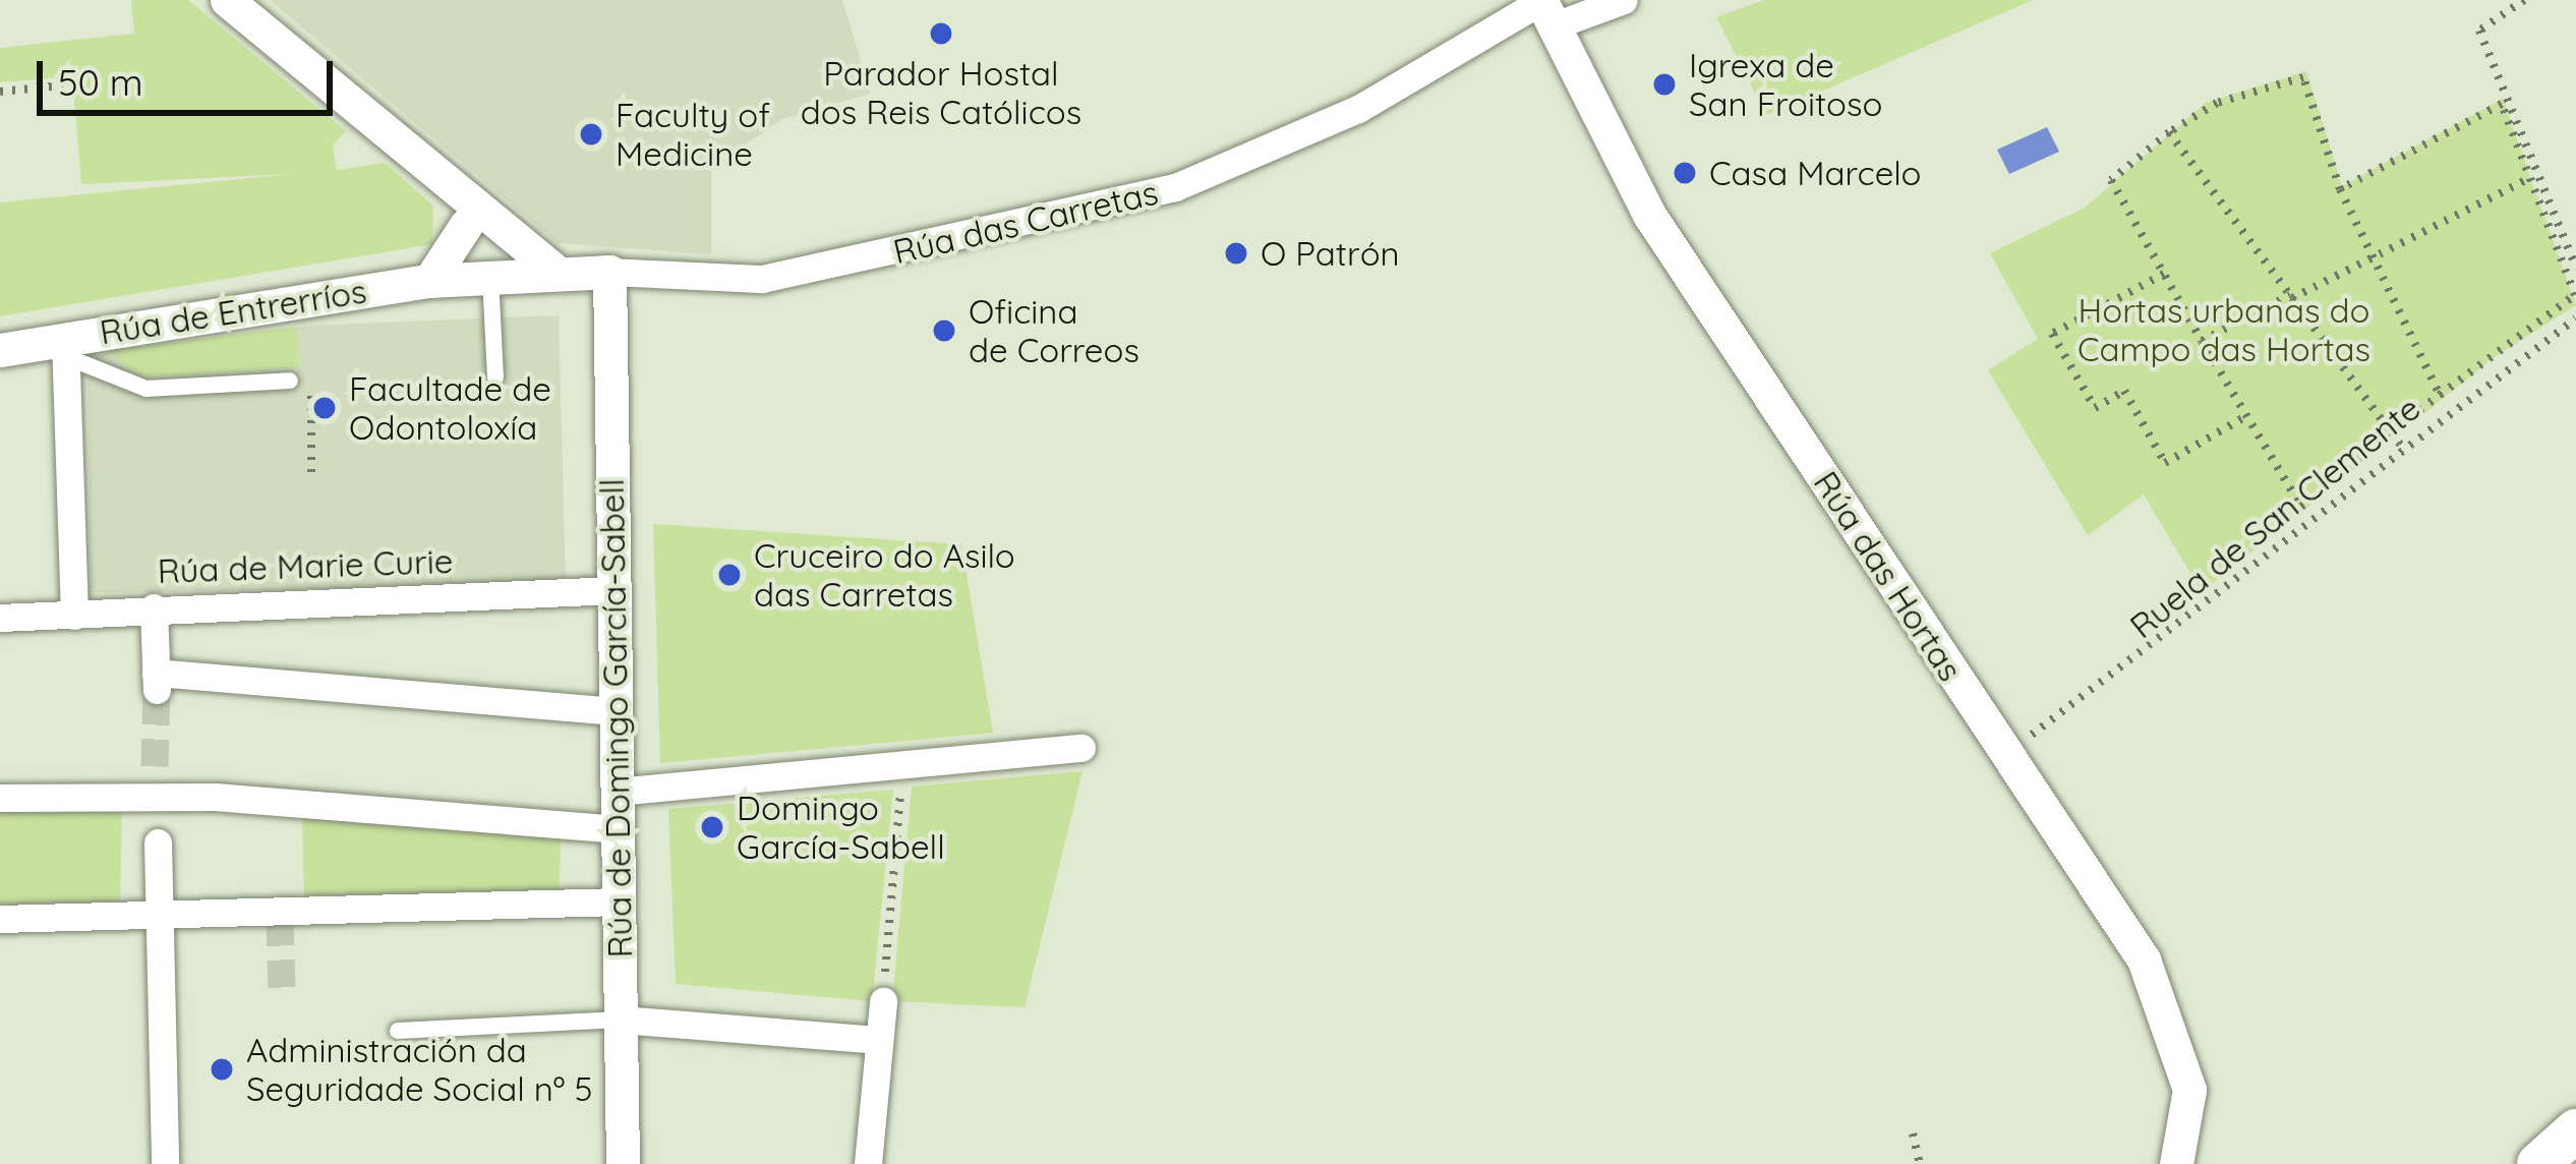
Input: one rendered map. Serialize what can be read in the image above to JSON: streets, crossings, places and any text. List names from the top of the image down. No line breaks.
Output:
{"streets":{"street":["Rúa das Carretas","Rúa de Entrerríos","Rúa de Marie Curie","Rúa das Hortas","Rúa de Domingo García-Sabell"],"path":["Ruela de San Clemente"]},"crossings":[["Rúa das Carretas","Rúa de Entrerríos"],["Rúa das Carretas","Rúa das Hortas"],["Rúa das Carretas","Rúa de Domingo García-Sabell"],["Ruela de San Clemente","Rúa das Hortas"],["Rúa de Marie Curie","Rúa de Domingo García-Sabell"]],"parks":["Hortas urbanas do Campo das Hortas"],"places":["Parador Hostal dos Reis Católicos","Igrexa de San Froitoso","Faculty of Medicine","Casa Marcelo","O Patrón","Oficina de Correos","Facultade de Odontoloxía","Cruceiro do Asilo das Carretas","Domingo García-Sabell","Administración da Seguridade Social nº 5"],"scale_bar":"50 m"}
